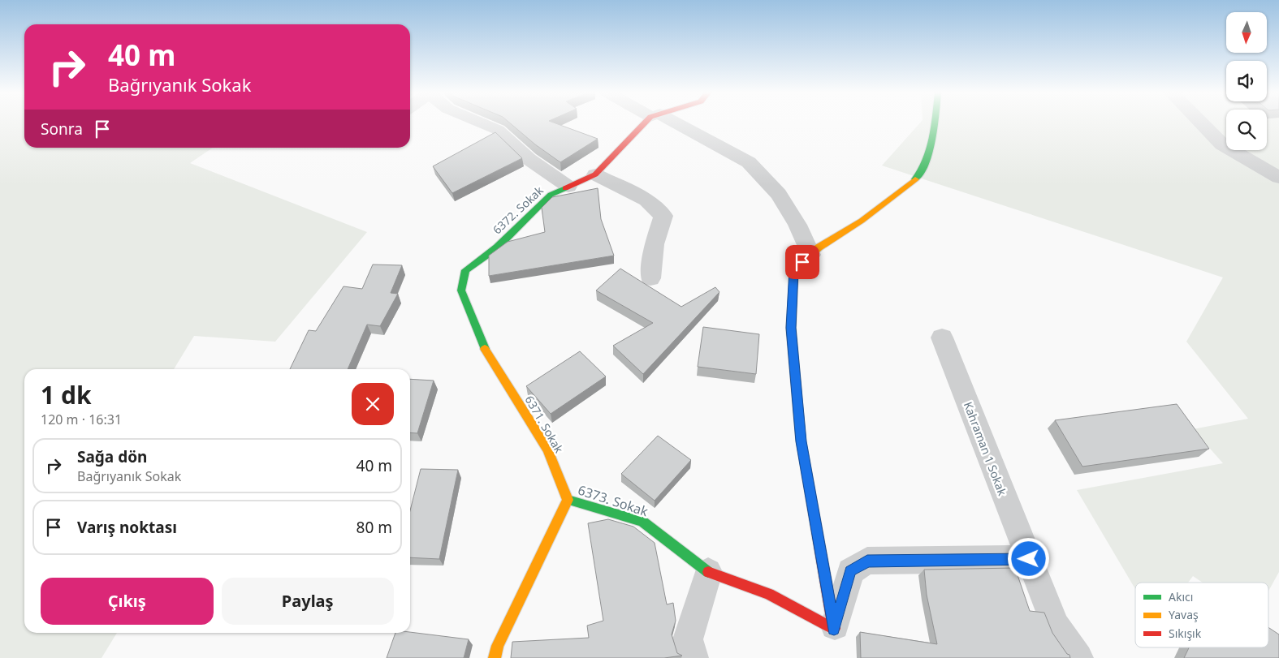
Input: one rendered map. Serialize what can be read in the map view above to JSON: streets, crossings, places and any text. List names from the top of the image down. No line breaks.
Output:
{"streets":{"street":["6372. Sokak","6371. Sokak","Kahraman 1 Sokak","6373. Sokak"]},"crossings":[["6372. Sokak","6371. Sokak"],["6371. Sokak","6373. Sokak"]],"legend":["Akıcı","Yavaş","Sıkışık"],"north":"bottom","page":{"turn":["40 m","Bağrıyanık Sokak"],"then":"Sonra","heading":["1 dk","120 m · 16:31"],"list":[{"name":"Sağa dön","note":"Bağrıyanık Sokak","value":"40 m"},{"name":"Varış noktası","value":"80 m"}],"buttons":["Çıkış","Paylaş"]}}
